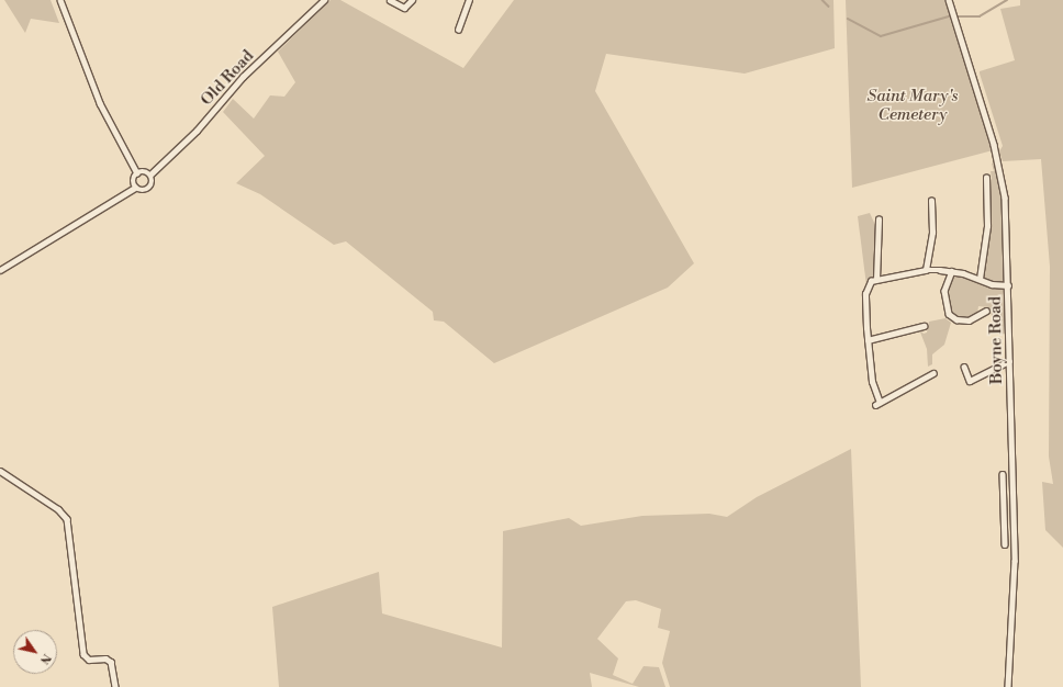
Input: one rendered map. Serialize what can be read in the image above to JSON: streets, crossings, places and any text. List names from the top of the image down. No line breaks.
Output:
{"streets":{"street":["Old Road","Boyne Road"]},"parks":["Saint Mary's Cemetery"],"north":"bottom right"}
